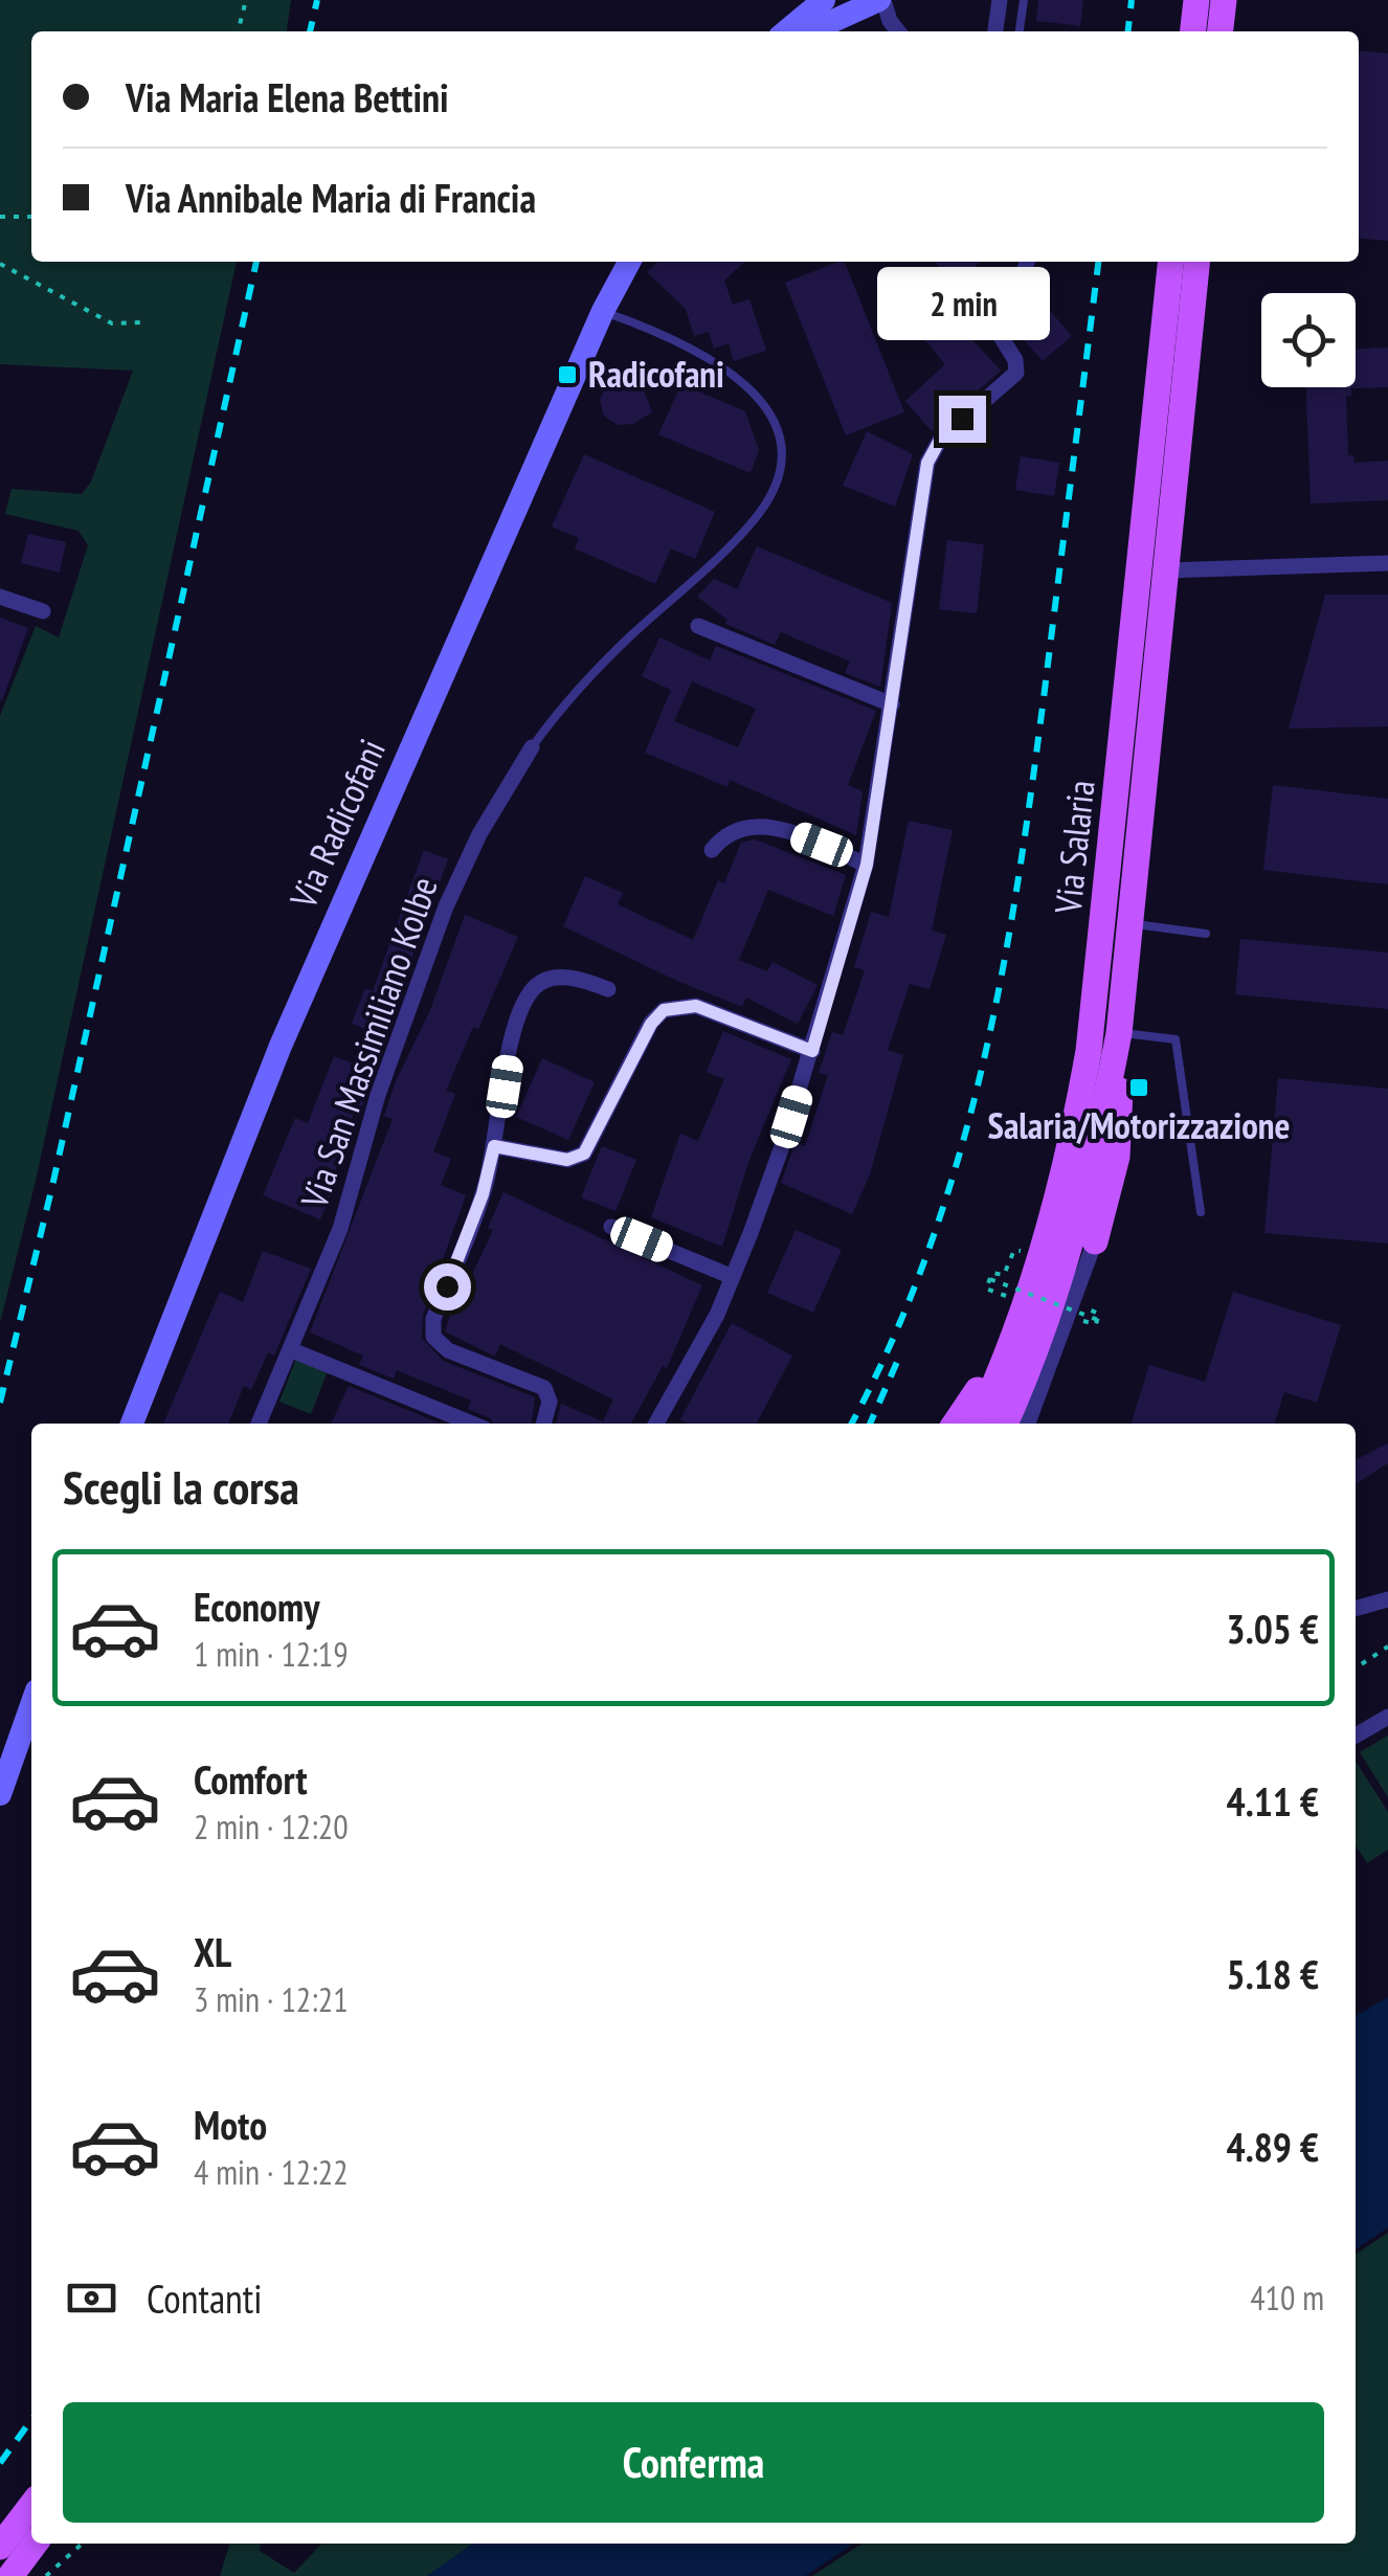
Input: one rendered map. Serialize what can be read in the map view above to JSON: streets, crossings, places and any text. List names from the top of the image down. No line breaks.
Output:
{"streets":{"main road":["Via Salaria"],"street":["Via Radicofani","Via San Massimiliano Kolbe"]},"crossings":[["Via Radicofani","Via San Massimiliano Kolbe"]],"places":{"transit":["Radicofani","Salaria/Motorizzazione"]},"page":{"banner":["Via Maria Elena Bettini","Via Annibale Maria di Francia"],"bubble":"2 min","heading":"Scegli la corsa","list":[{"name":"Economy","note":"1 min · 12:19","value":"3.05 €"},{"name":"Comfort","note":"2 min · 12:20","value":"4.11 €"},{"name":"XL","note":"3 min · 12:21","value":"5.18 €"},{"name":"Moto","note":"4 min · 12:22","value":"4.89 €"}],"pay":["Contanti","410 m"],"buttons":"Conferma"}}
